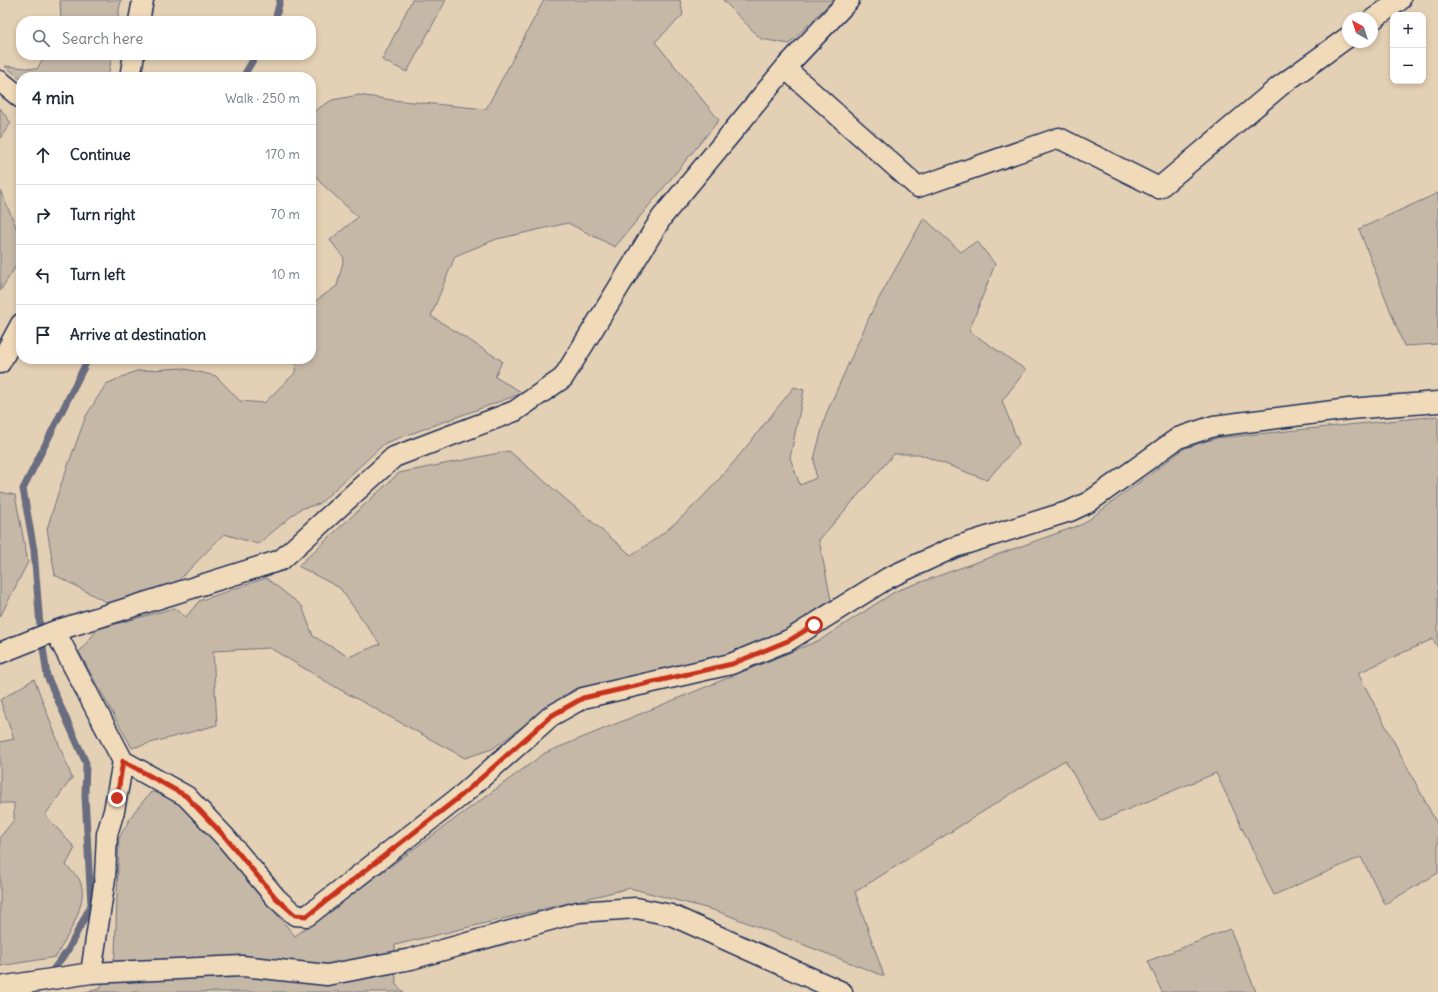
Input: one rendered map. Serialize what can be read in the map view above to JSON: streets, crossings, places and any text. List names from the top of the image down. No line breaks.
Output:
{"north":"top left","page":{"map_buttons":["+","−"],"search":"Search here","heading":["4 min","Walk · 250 m"],"list":[["Continue","170 m"],["Turn right","70 m"],["Turn left","10 m"],"Arrive at destination"]}}
